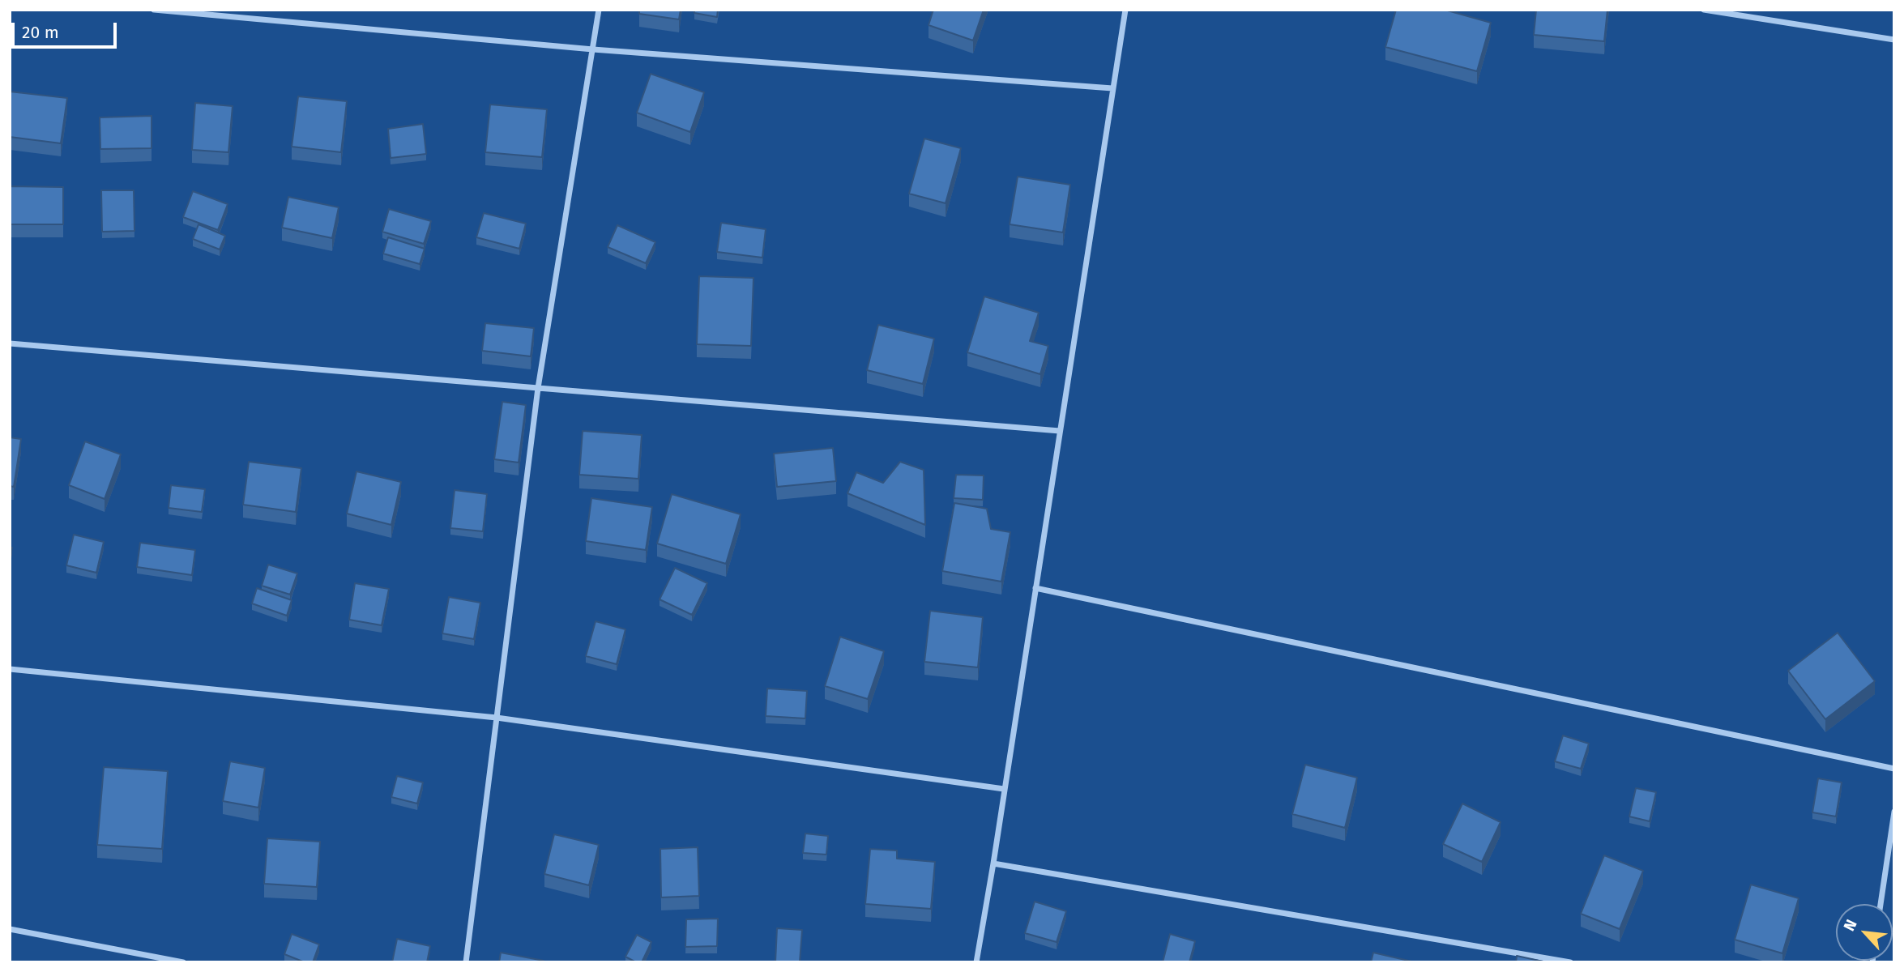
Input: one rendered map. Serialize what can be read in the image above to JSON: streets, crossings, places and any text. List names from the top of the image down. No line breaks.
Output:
{"scale_bar":"20 m","north":"top left"}
